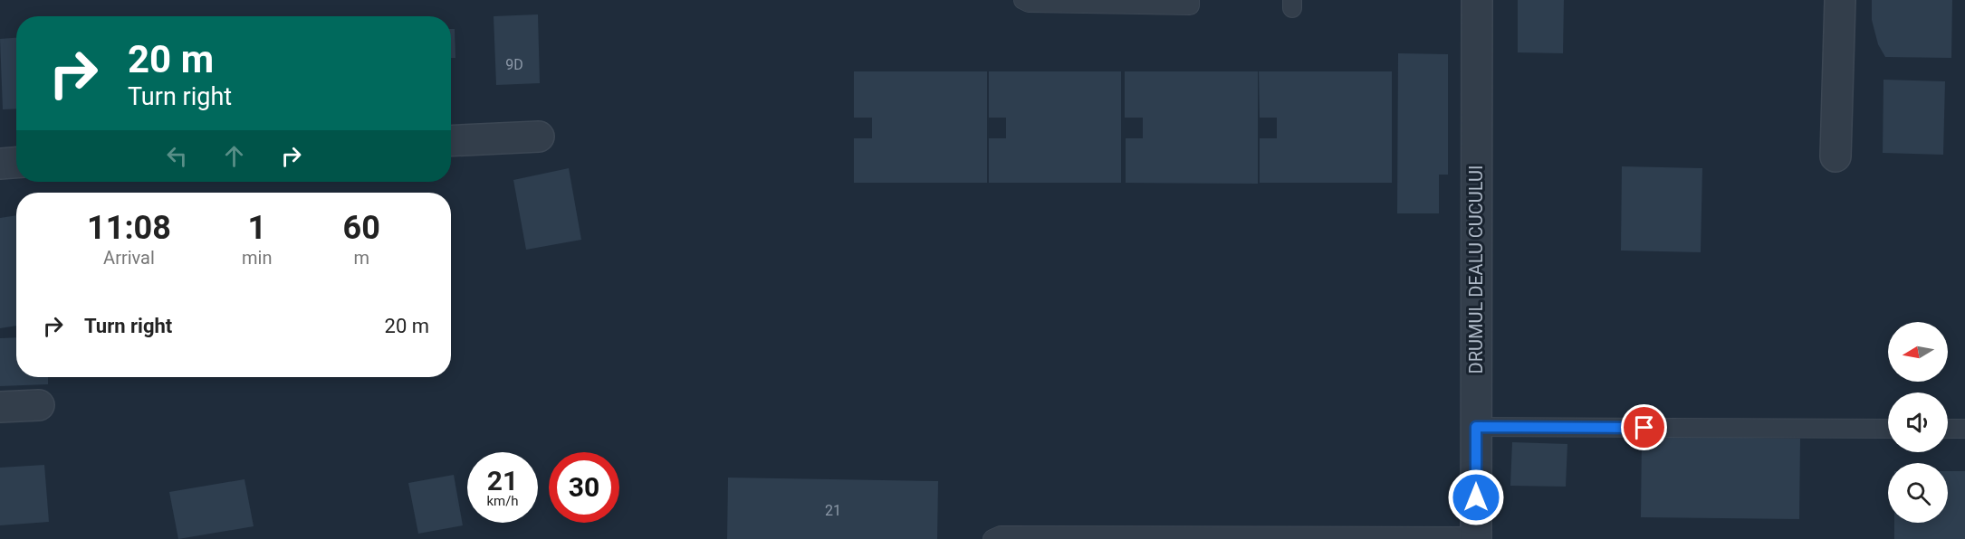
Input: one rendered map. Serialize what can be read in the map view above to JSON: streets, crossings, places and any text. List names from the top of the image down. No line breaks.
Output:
{"streets":{"street":["DRUMUL DEALU CUCULUI"]},"house_numbers":["9D","21"],"north":"left","page":{"turn":["20 m","Turn right"],"eta":["11:08","Arrival","1","min","60","m"],"list":[{"name":"Turn right","value":"20 m"}],"speed":"21 km/h","limit":"30"}}
